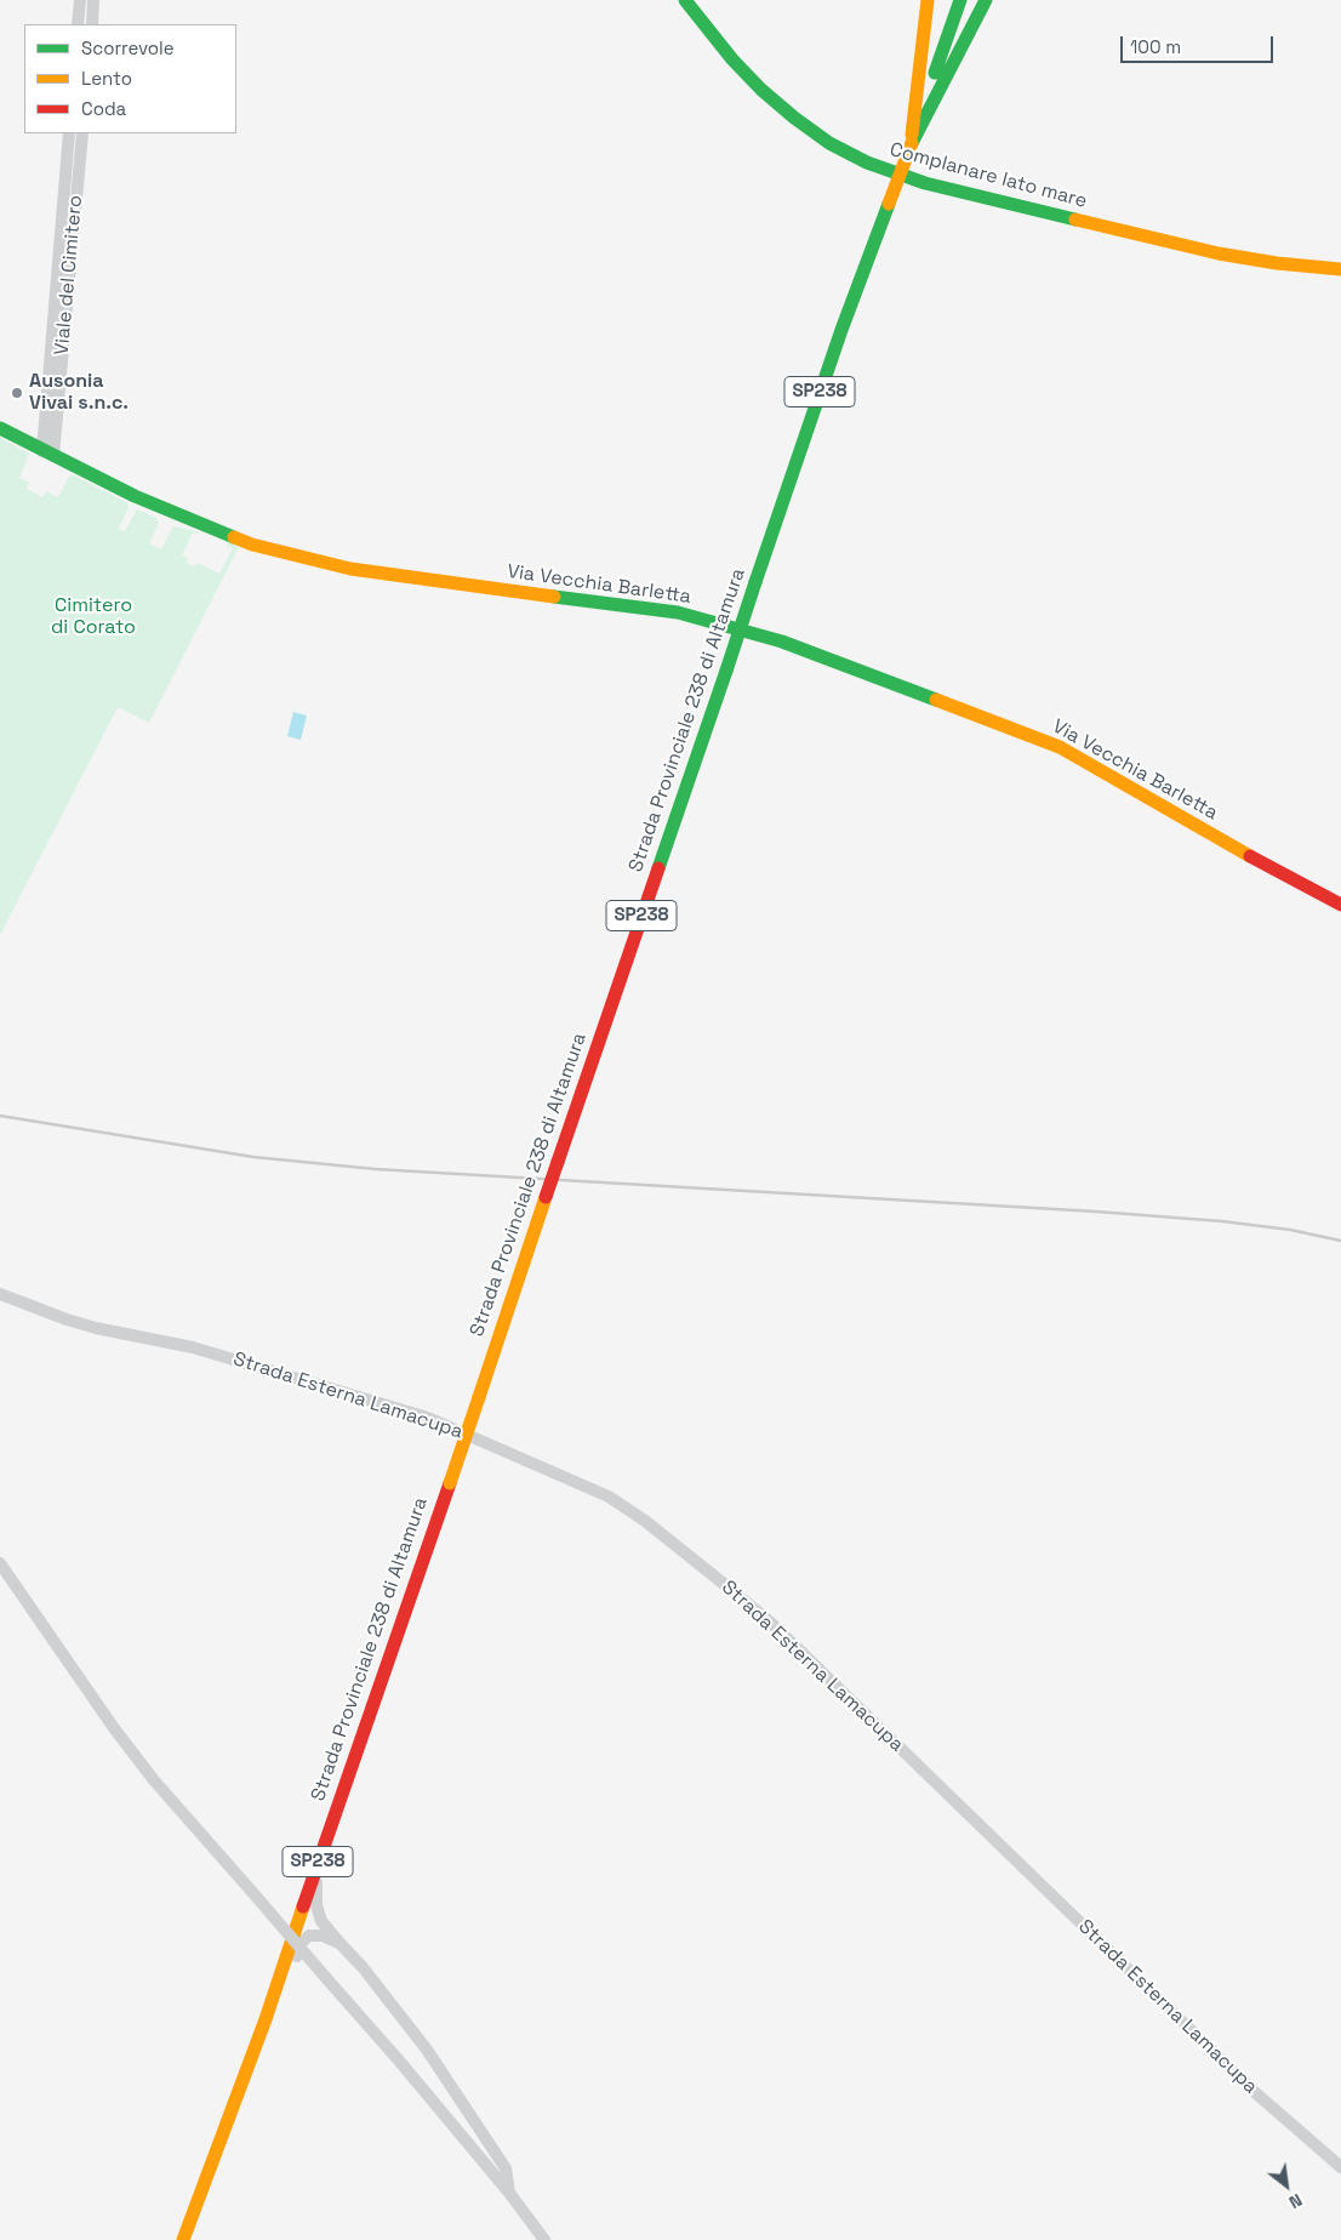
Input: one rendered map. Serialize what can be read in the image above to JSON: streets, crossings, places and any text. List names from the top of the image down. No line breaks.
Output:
{"streets":{"main road":["Complanare lato mare","SP238","Via Vecchia Barletta","Strada Provinciale 238 di Altamura"],"street":["Viale del Cimitero","Strada Esterna Lamacupa"]},"crossings":[["Viale del Cimitero","Via Vecchia Barletta"],["SP238","Strada Provinciale 238 di Altamura"]],"parks":["Cimitero di Corato"],"places":["Ausonia Vivai s.n.c."],"legend":["Scorrevole","Lento","Coda"],"scale_bar":"100 m","north":"bottom right"}
